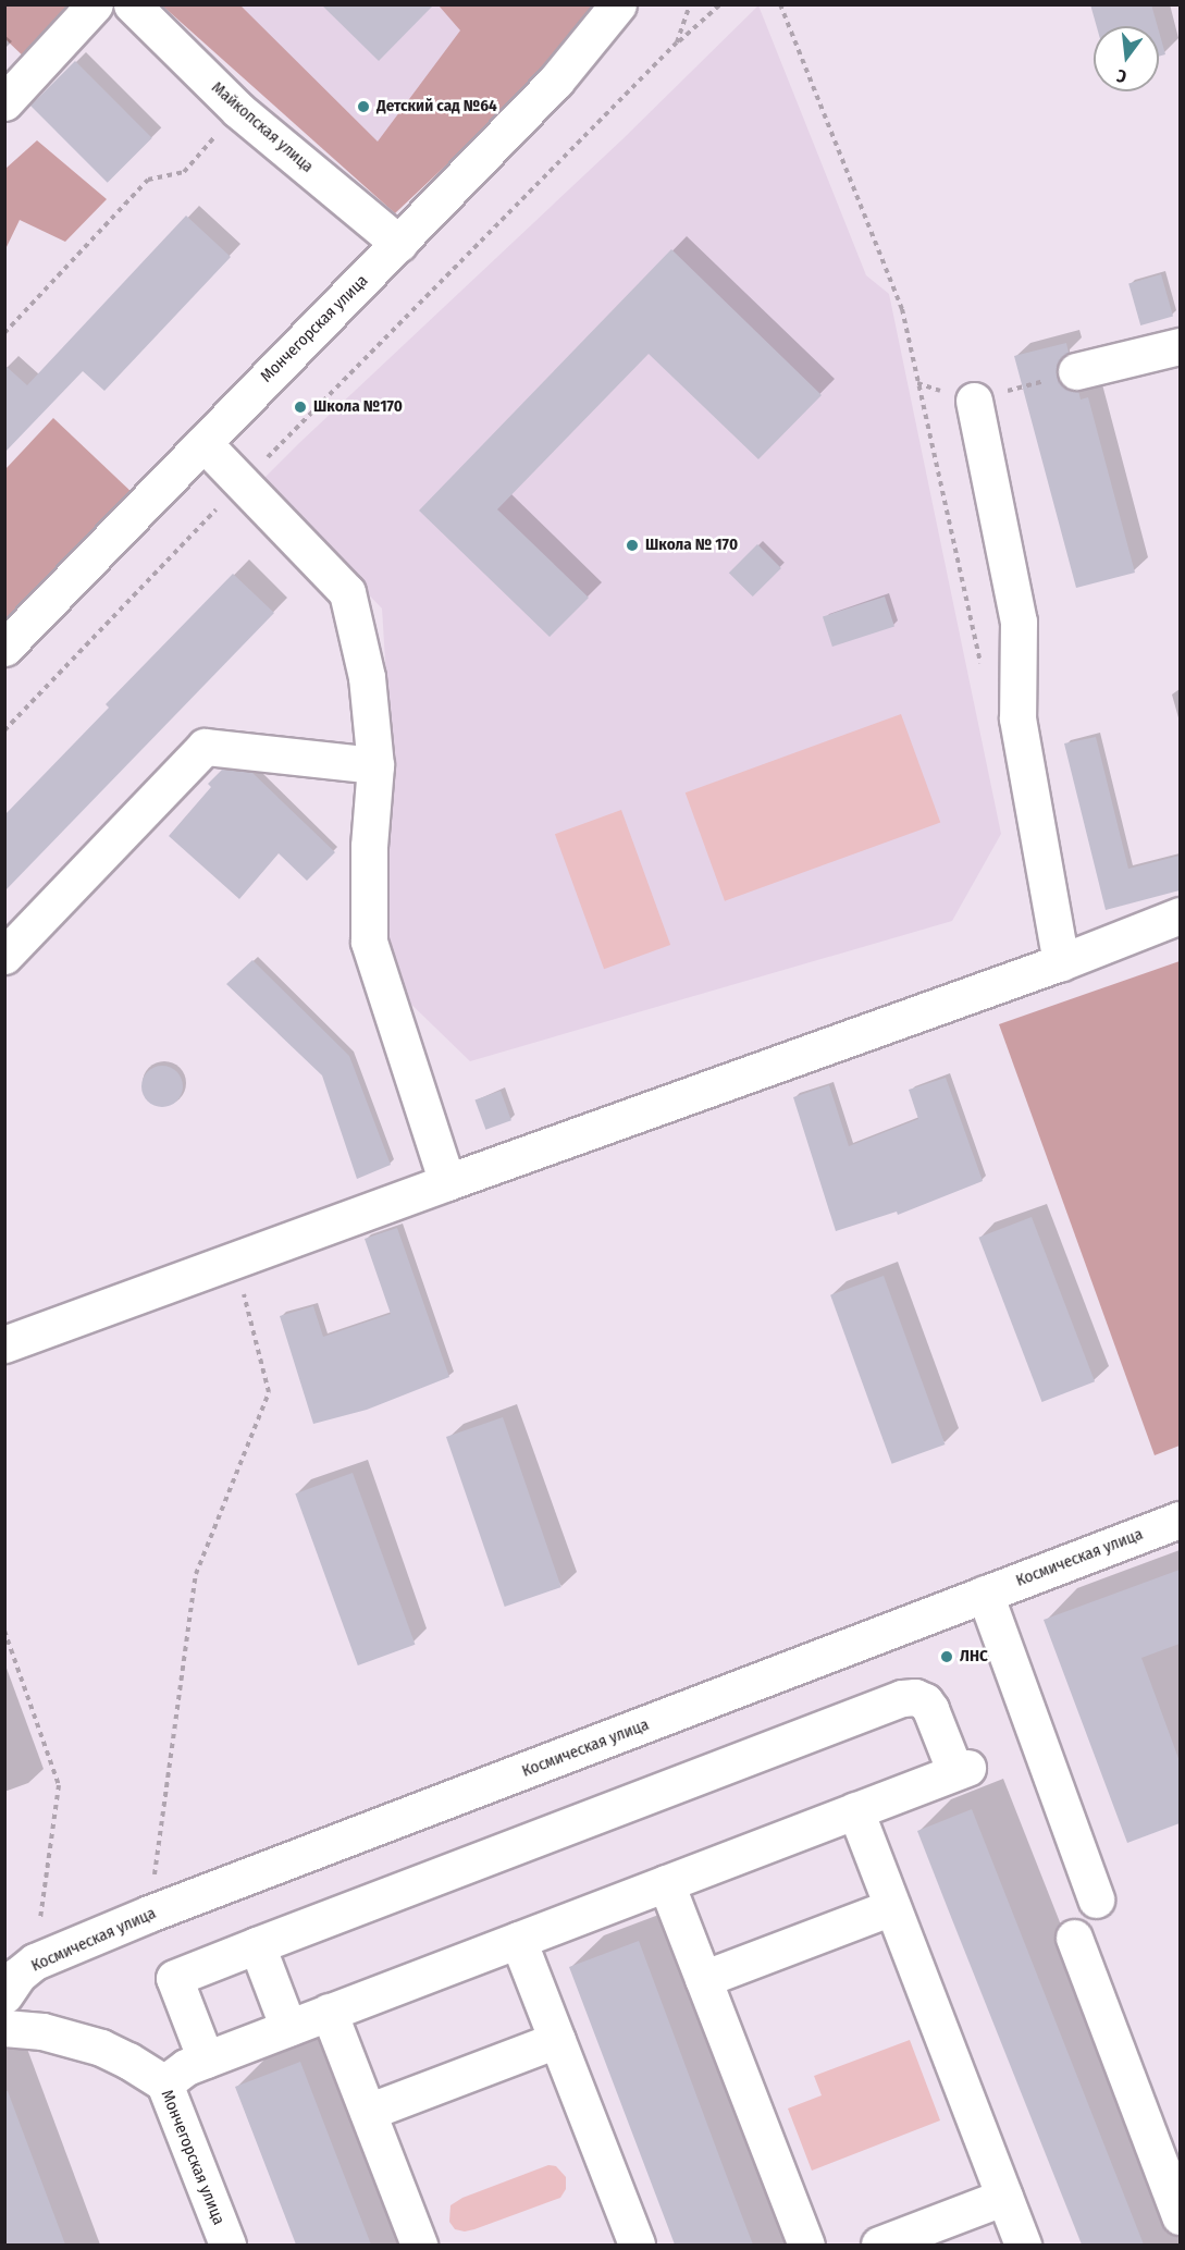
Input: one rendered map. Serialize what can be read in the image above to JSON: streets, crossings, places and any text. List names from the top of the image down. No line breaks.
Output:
{"streets":{"street":["Майкопская улица","Мончегорская улица","Космическая улица"]},"crossings":[["Майкопская улица","Мончегорская улица"]],"places":["Детский сад №64","Школа №170","Школа № 170","ЛНС"],"north":"bottom"}
